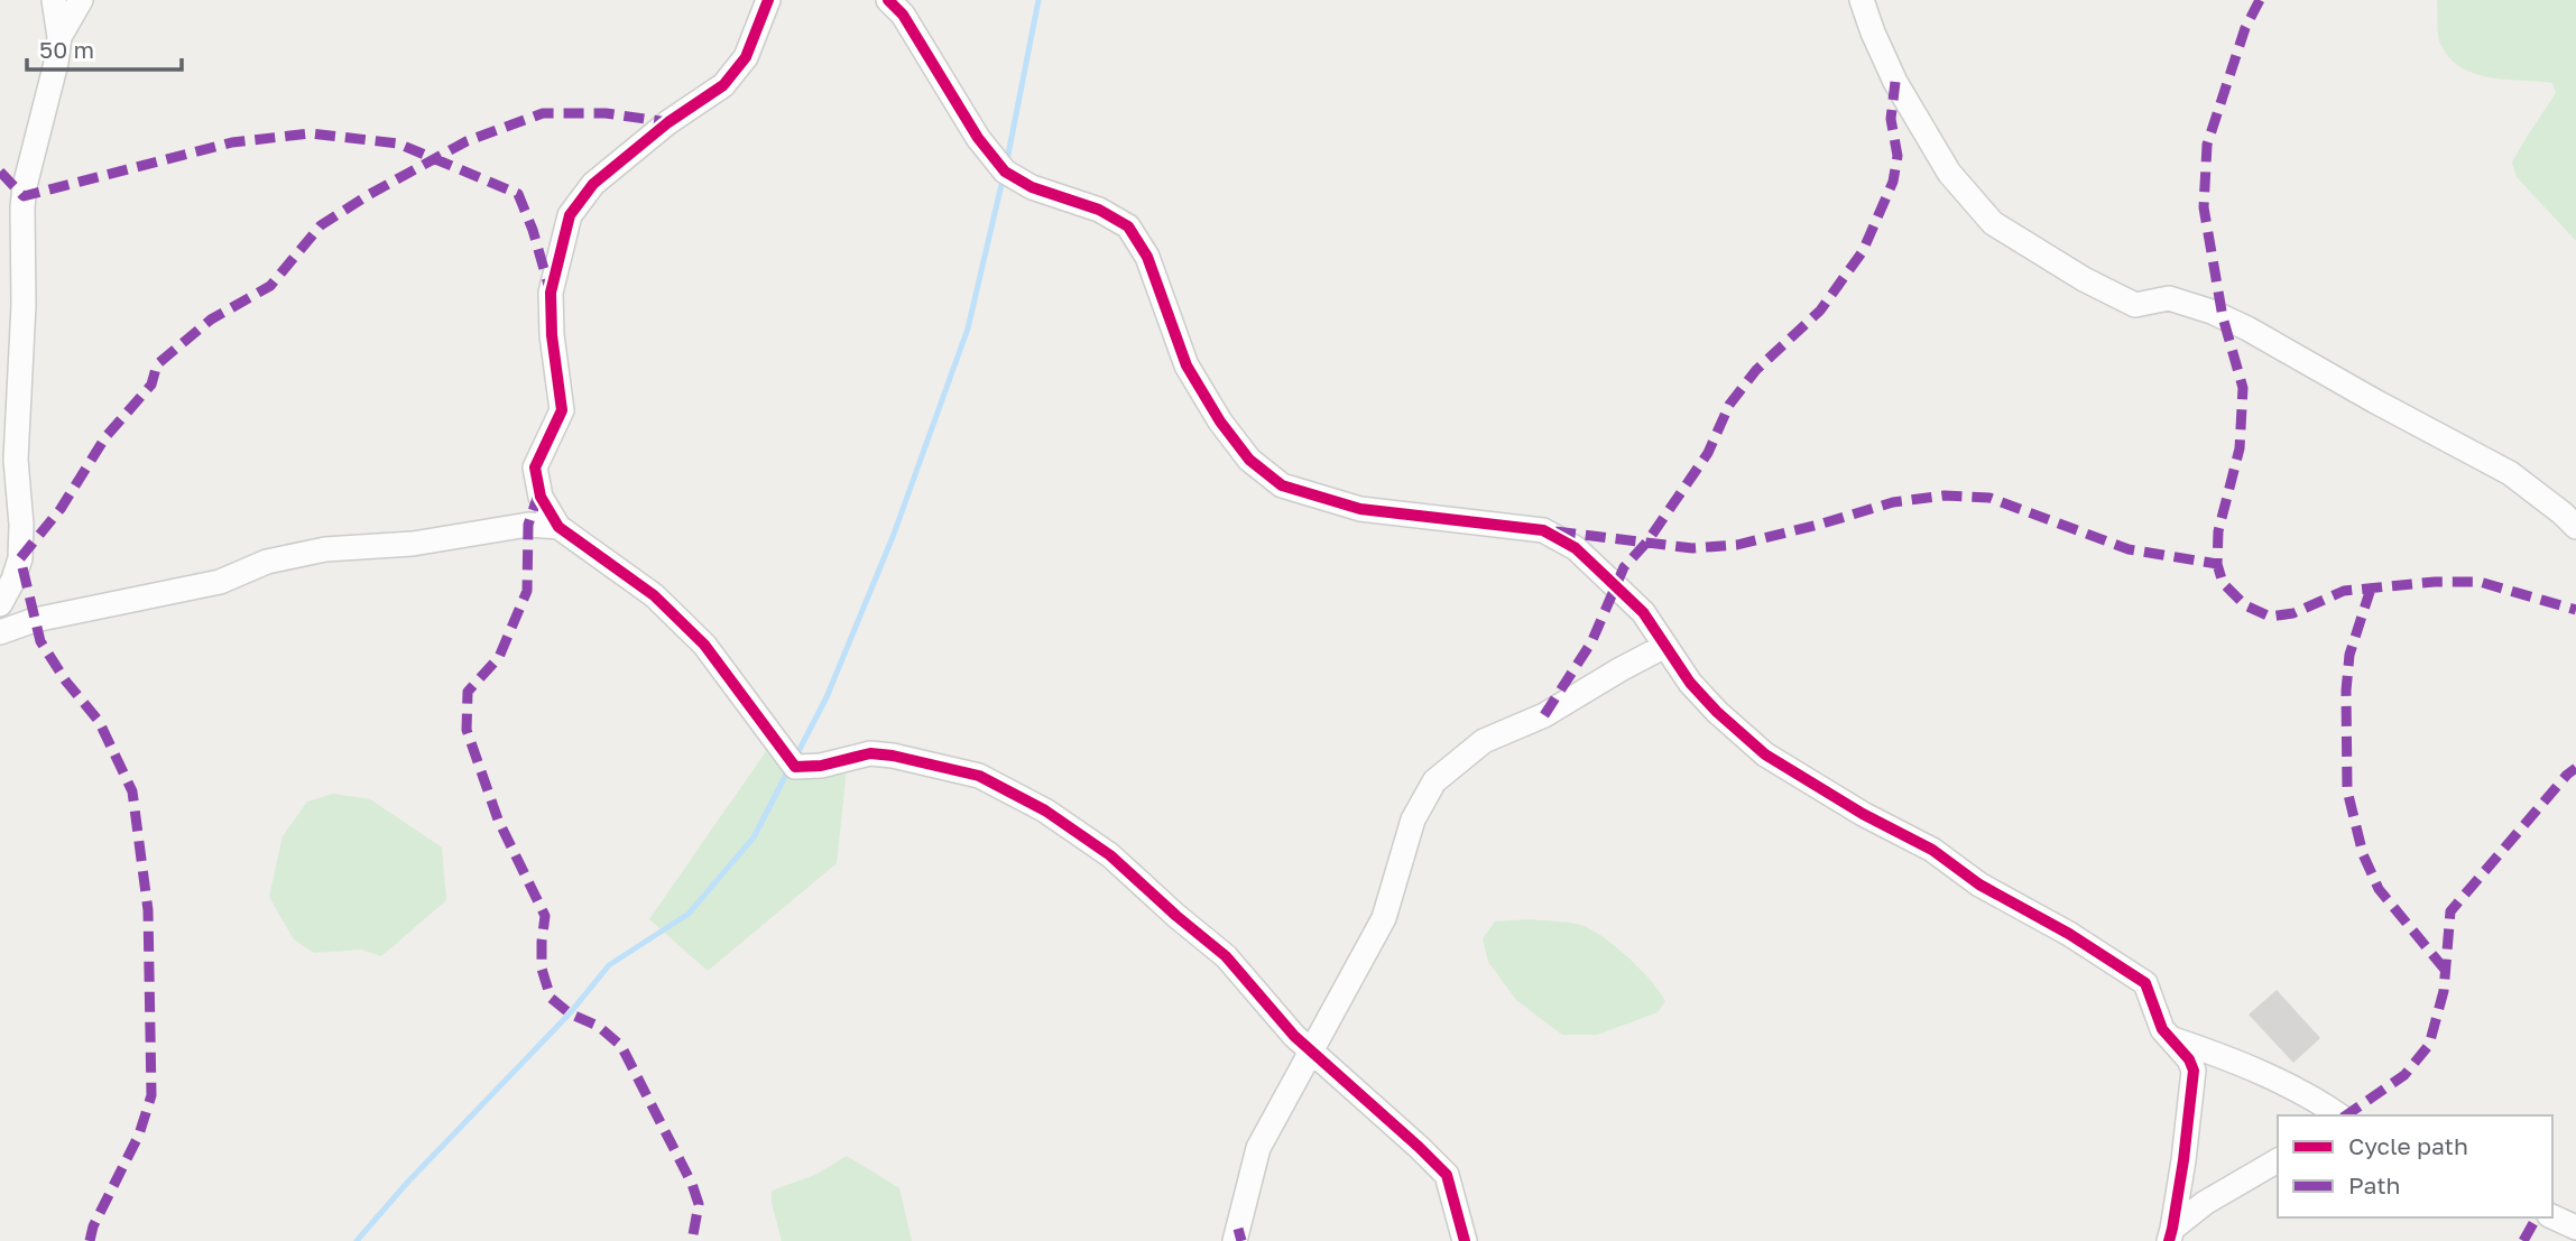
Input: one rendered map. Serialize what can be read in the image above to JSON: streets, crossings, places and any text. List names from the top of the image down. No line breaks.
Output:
{"legend":["Cycle path","Path"],"scale_bar":"50 m"}
